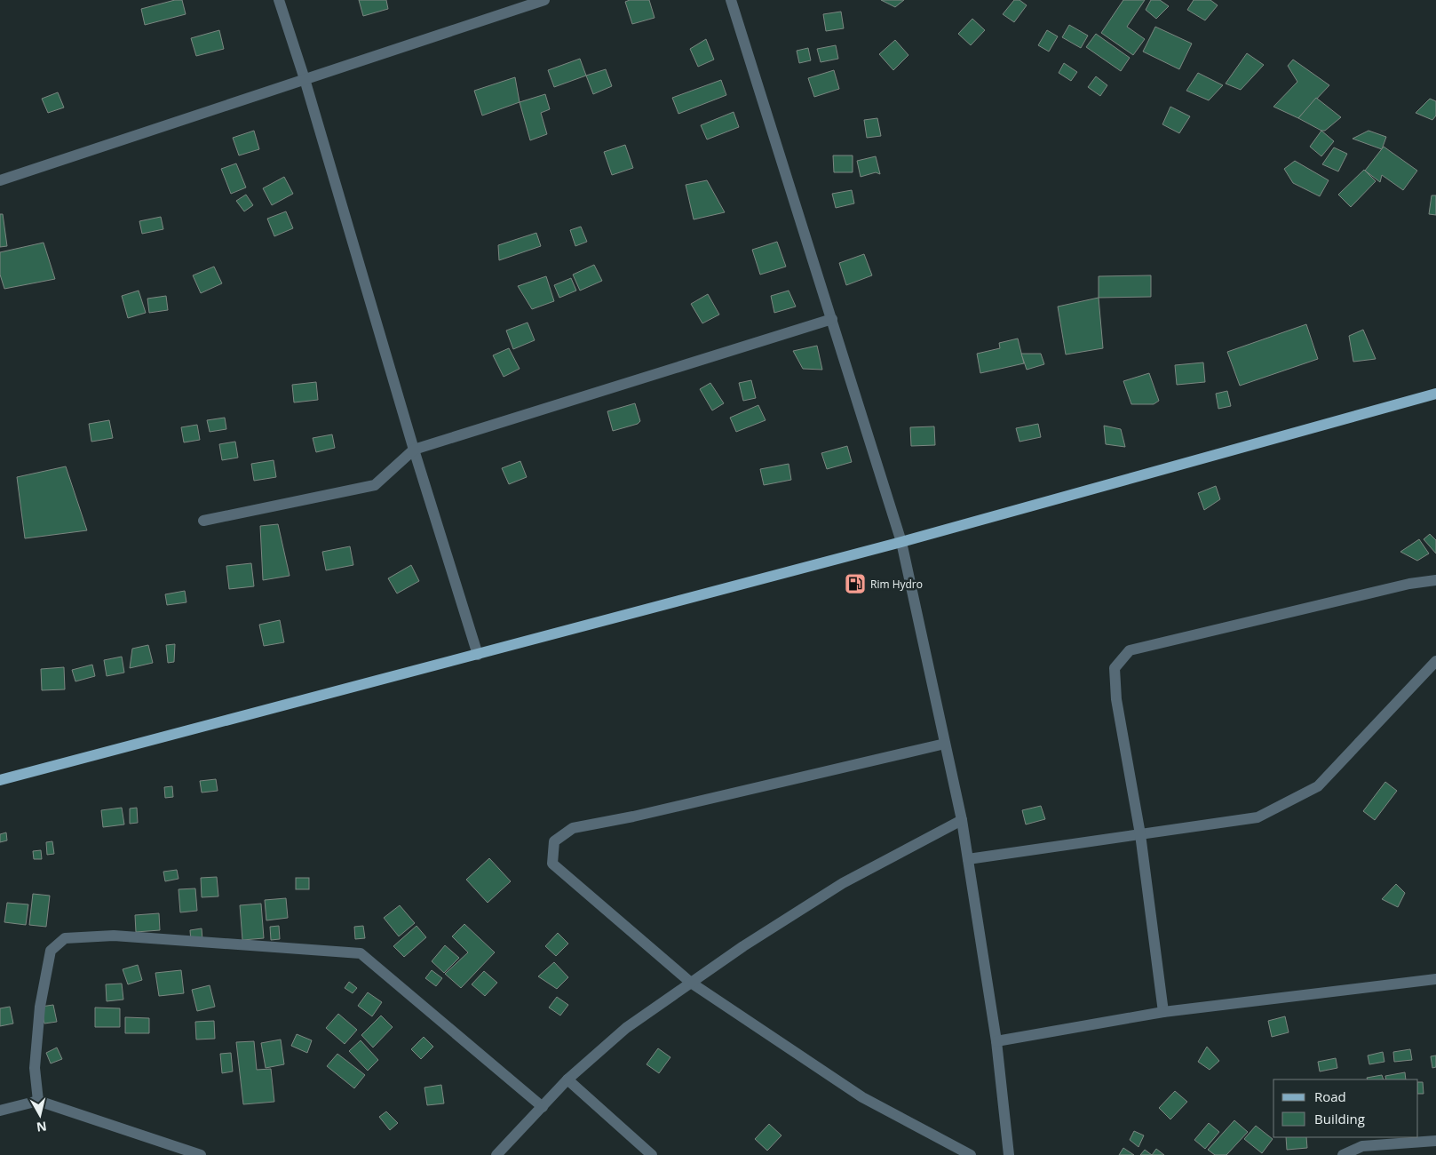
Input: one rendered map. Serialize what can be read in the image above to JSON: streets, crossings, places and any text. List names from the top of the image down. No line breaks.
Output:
{"places":{"fuel station":["Rim Hydro"]},"legend":["Road","Building"],"north":"bottom"}
